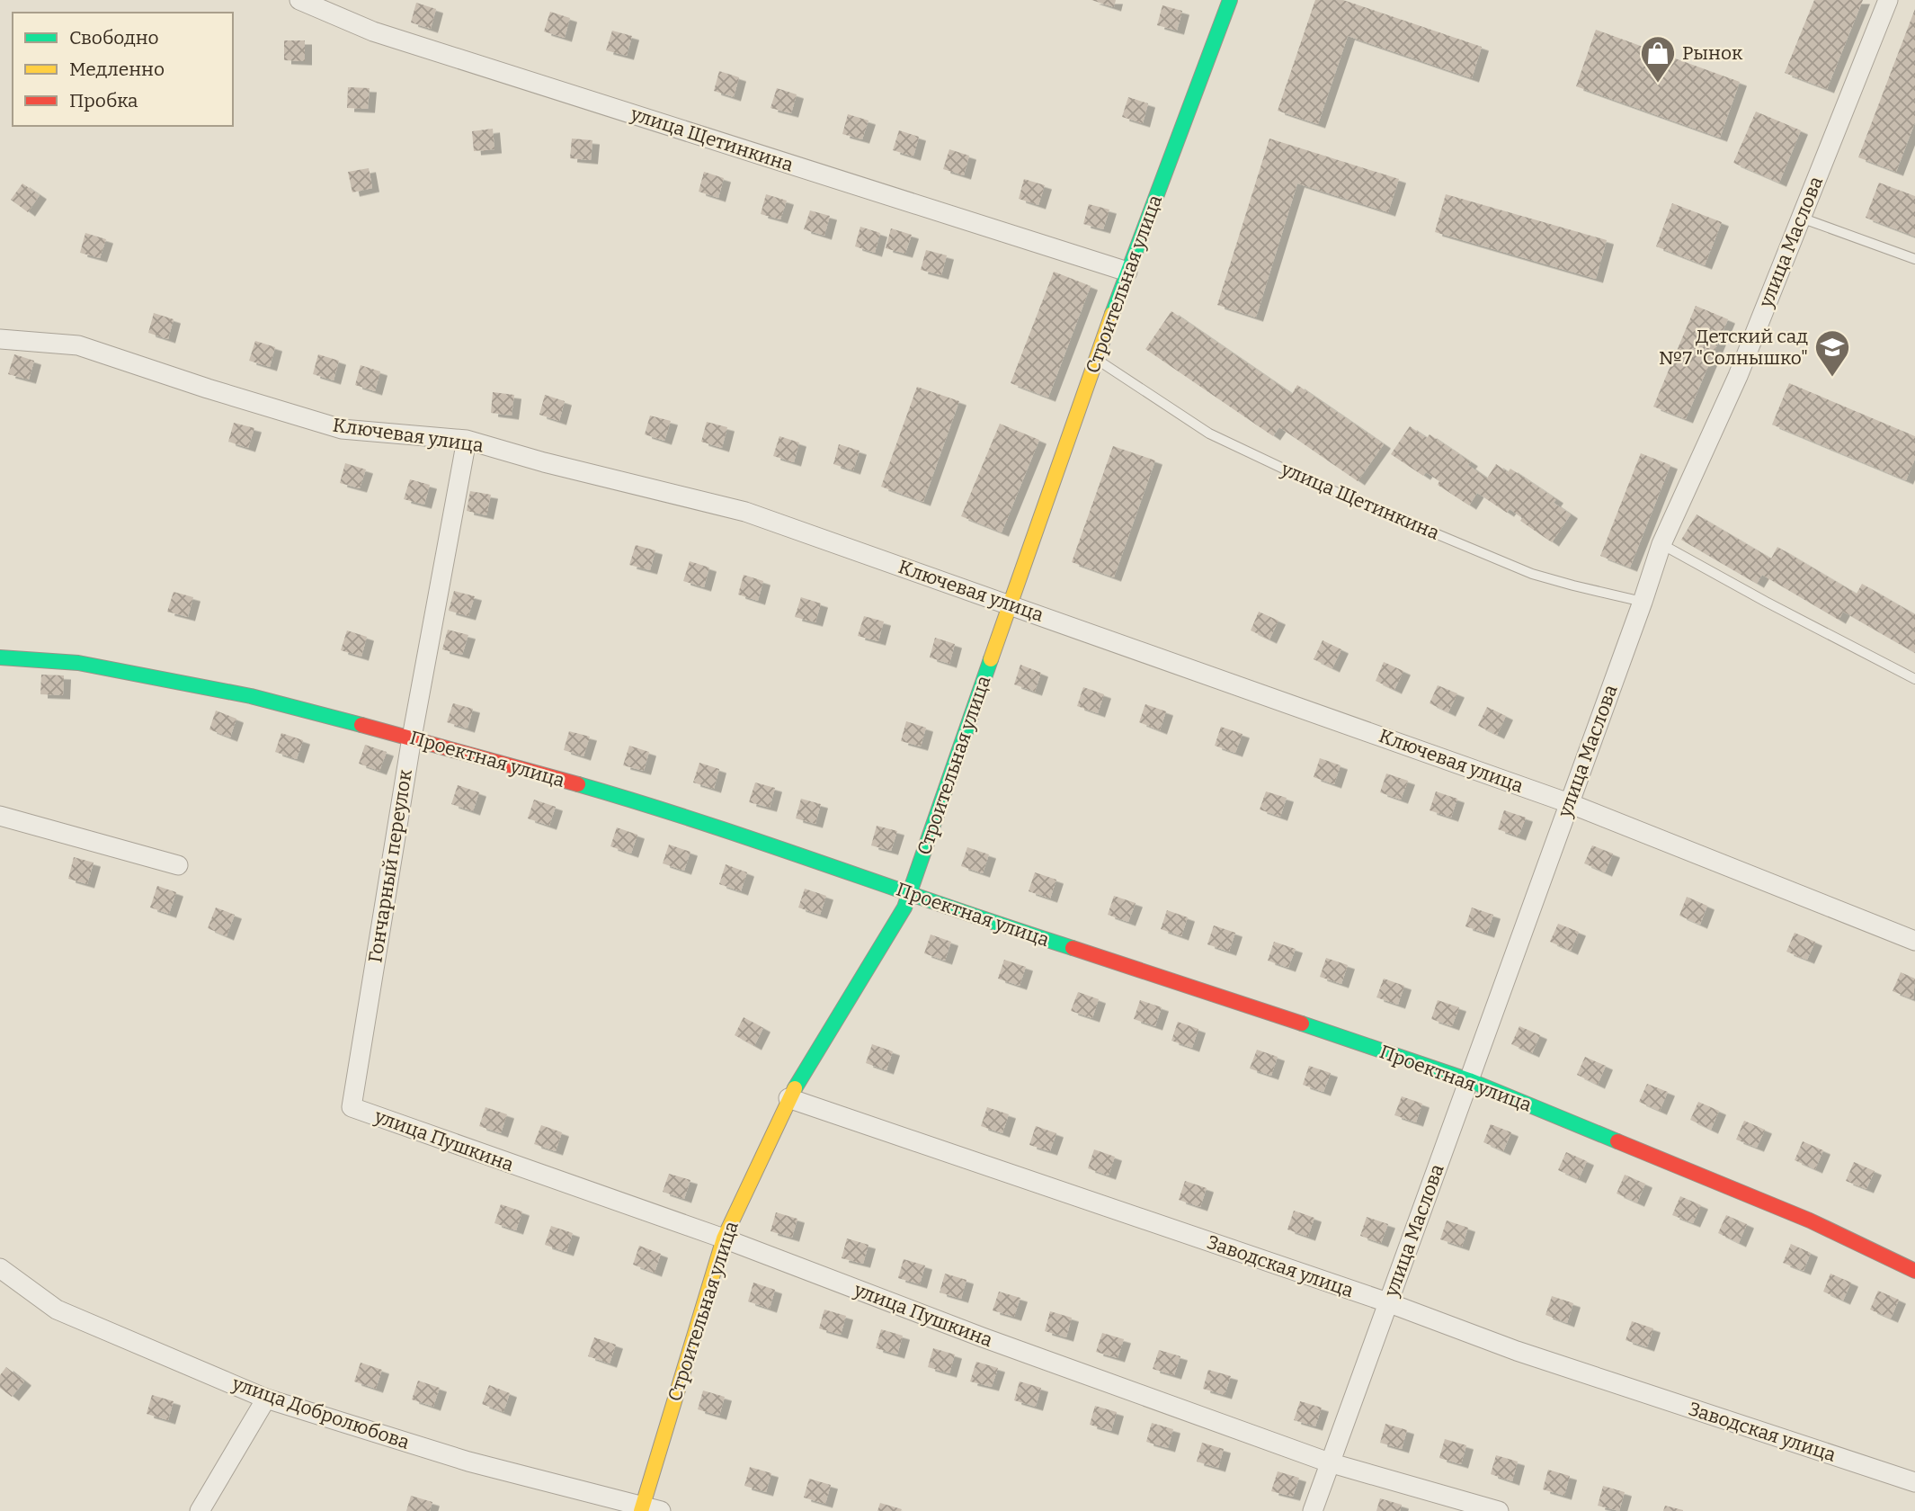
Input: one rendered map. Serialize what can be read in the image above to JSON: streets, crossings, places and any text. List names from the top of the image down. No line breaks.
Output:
{"streets":{"street":["улица Щетинкина","улица Маслова","Строительная улица","Ключевая улица","Проектная улица","Гончарный переулок","улица Пушкина","Заводская улица","улица Добролюбова"]},"crossings":[["улица Щетинкина","улица Маслова"],["улица Щетинкина","Строительная улица"],["улица Маслова","Ключевая улица"],["улица Маслова","Проектная улица"],["улица Маслова","улица Пушкина"],["улица Маслова","Заводская улица"],["Строительная улица","Ключевая улица"],["Строительная улица","Проектная улица"],["Строительная улица","улица Пушкина"],["Строительная улица","Заводская улица"],["Строительная улица","улица Добролюбова"],["Ключевая улица","Гончарный переулок"],["Проектная улица","Гончарный переулок"],["Гончарный переулок","улица Пушкина"]],"places":{"shop":["Рынок"],"school or university":["Детский сад №7 \"Солнышко\""]},"legend":["Свободно","Медленно","Пробка"]}
